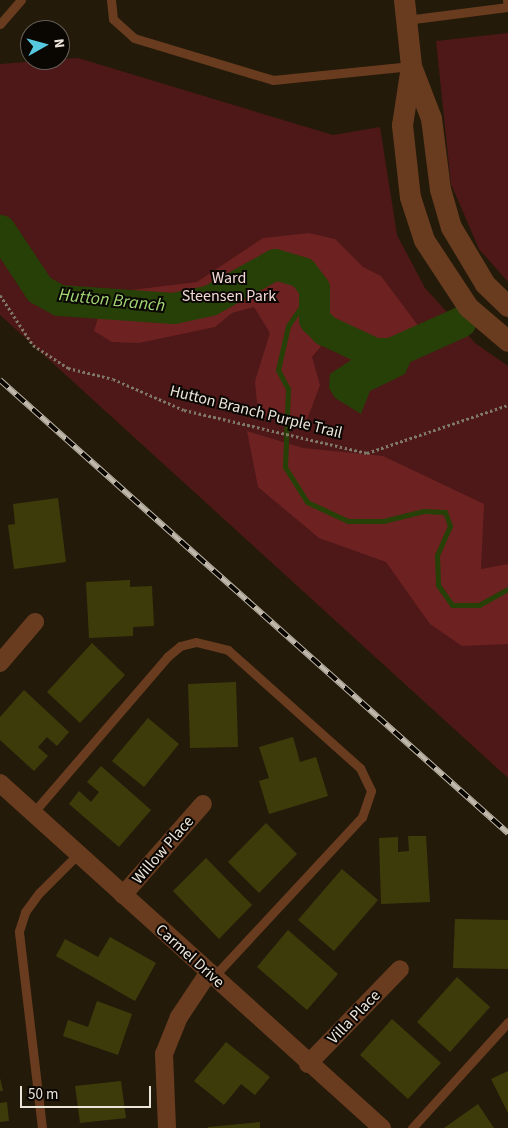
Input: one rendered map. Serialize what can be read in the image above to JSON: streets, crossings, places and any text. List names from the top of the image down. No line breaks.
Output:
{"streets":{"street":["Willow Place","Carmel Drive","Villa Place"],"path":["Hutton Branch Purple Trail"]},"crossings":[["Willow Place","Carmel Drive"],["Carmel Drive","Villa Place"]],"water":["Hutton Branch"],"parks":["Ward Steensen Park"],"scale_bar":"50 m","north":"right"}
